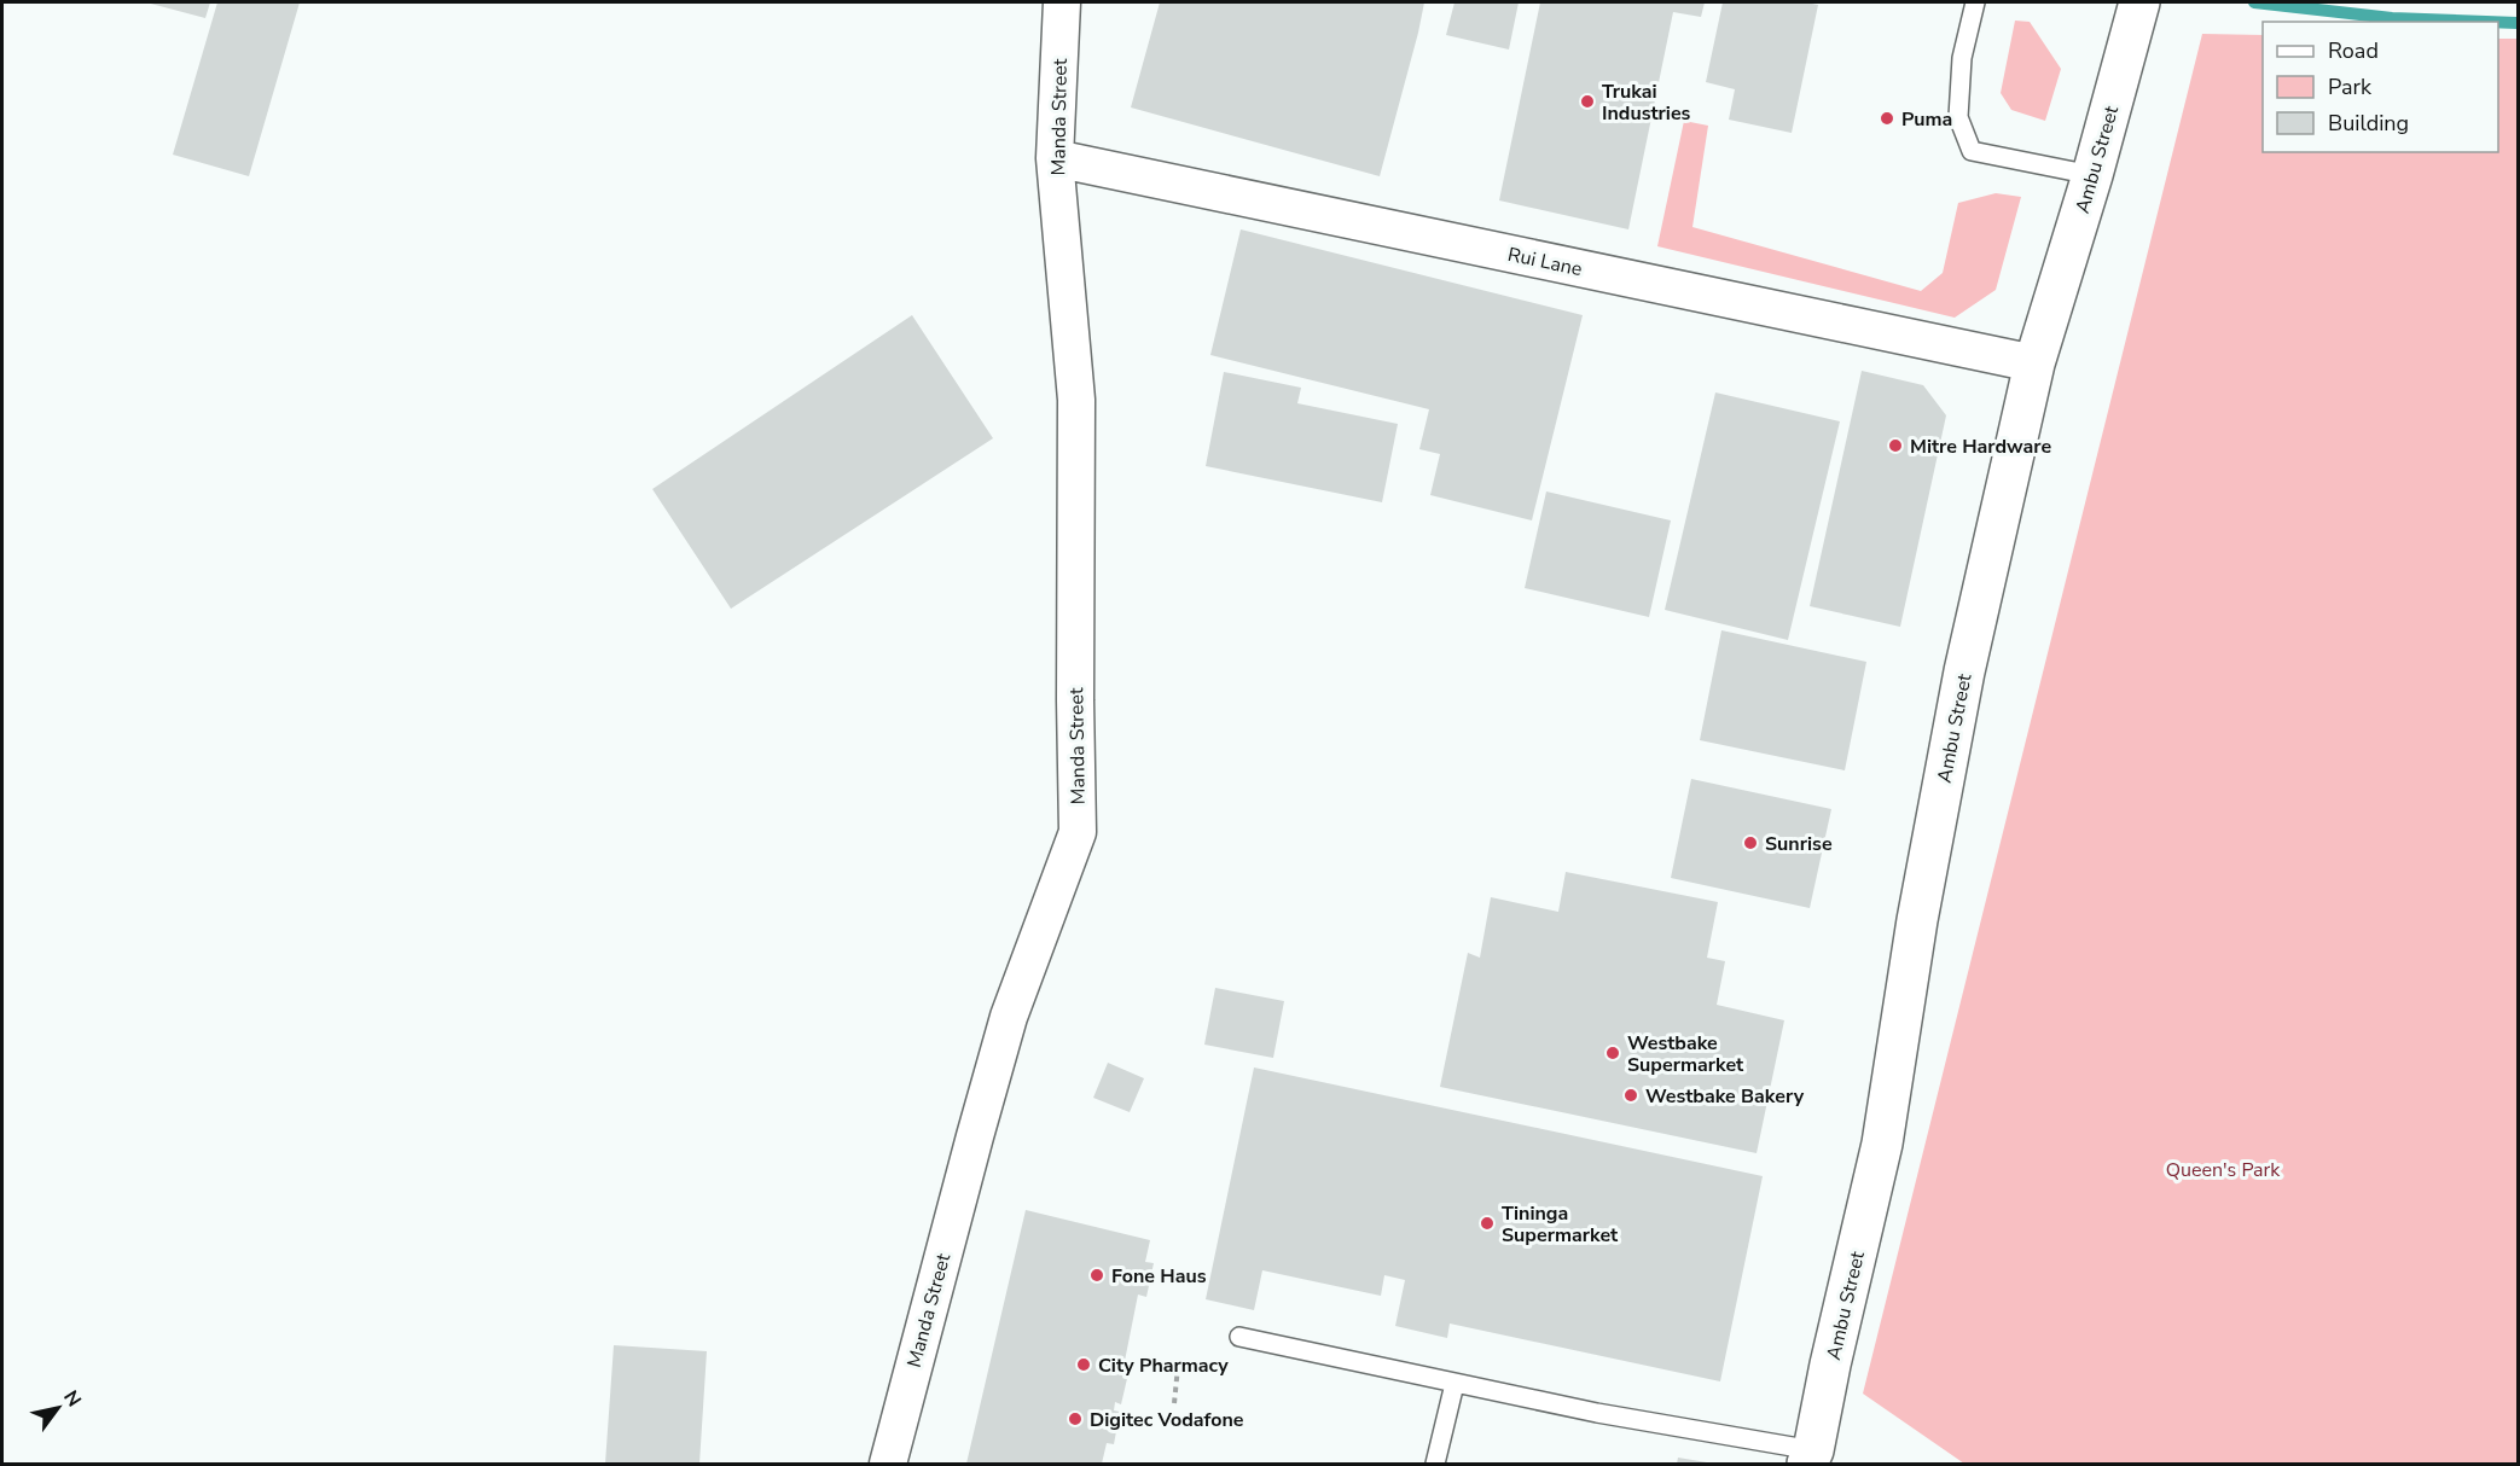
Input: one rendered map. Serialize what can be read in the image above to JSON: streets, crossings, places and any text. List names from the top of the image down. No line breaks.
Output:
{"streets":{"street":["Manda Street","Ambu Street","Rui Lane"]},"crossings":[["Manda Street","Rui Lane"],["Ambu Street","Rui Lane"]],"parks":["Queen's Park"],"places":["Trukai Industries","Puma","Mitre Hardware","Sunrise","Westbake Supermarket","Westbake Bakery","Tininga Supermarket","Fone Haus","City Pharmacy","Digitec Vodafone"],"legend":["Road","Park","Building"],"north":"top right"}
